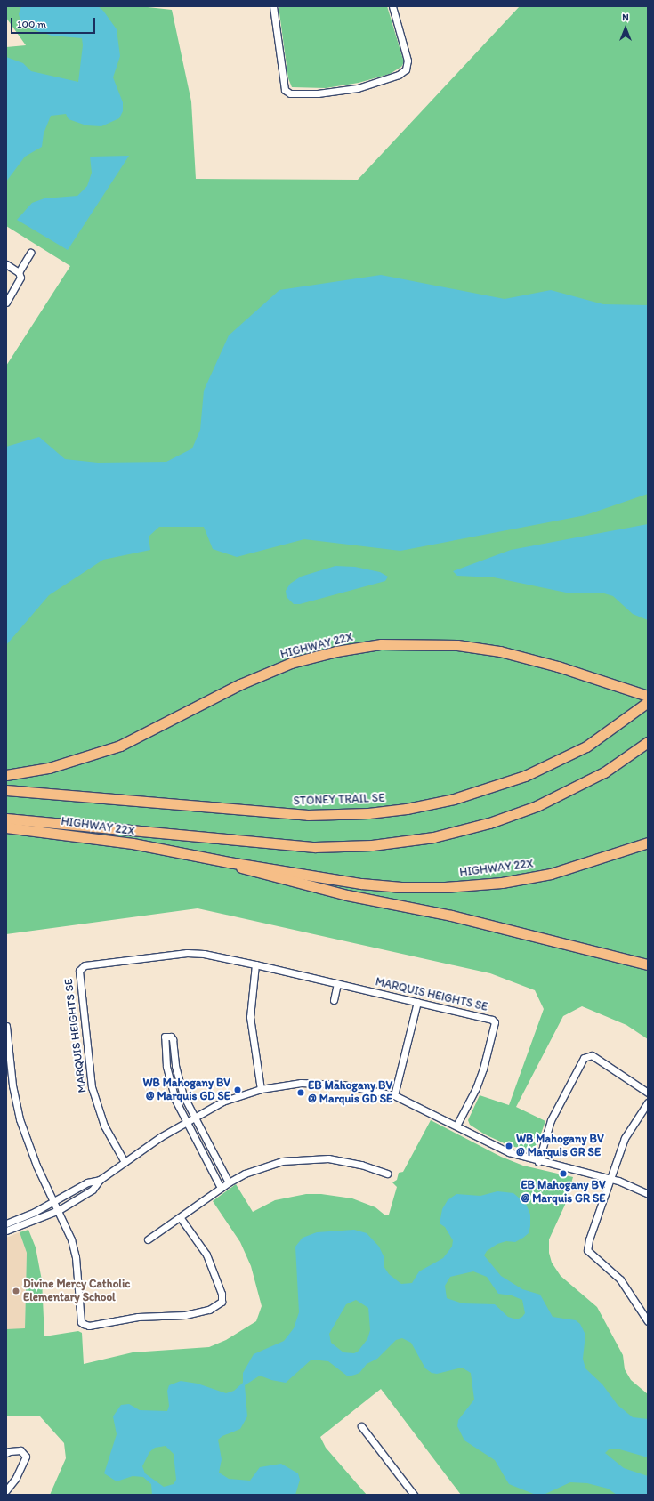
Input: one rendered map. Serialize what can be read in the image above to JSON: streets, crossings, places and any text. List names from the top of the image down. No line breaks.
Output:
{"streets":{"highway":["HIGHWAY 22X","STONEY TRAIL SE"],"street":["MARQUIS HEIGHTS SE"]},"places":["WB Mahogany BV @ Marquis GD SE","EB Mahogany BV @ Marquis GD SE","WB Mahogany BV @ Marquis GR SE","EB Mahogany BV @ Marquis GR SE","Divine Mercy Catholic Elementary School"],"scale_bar":"100 m","north":"top"}
